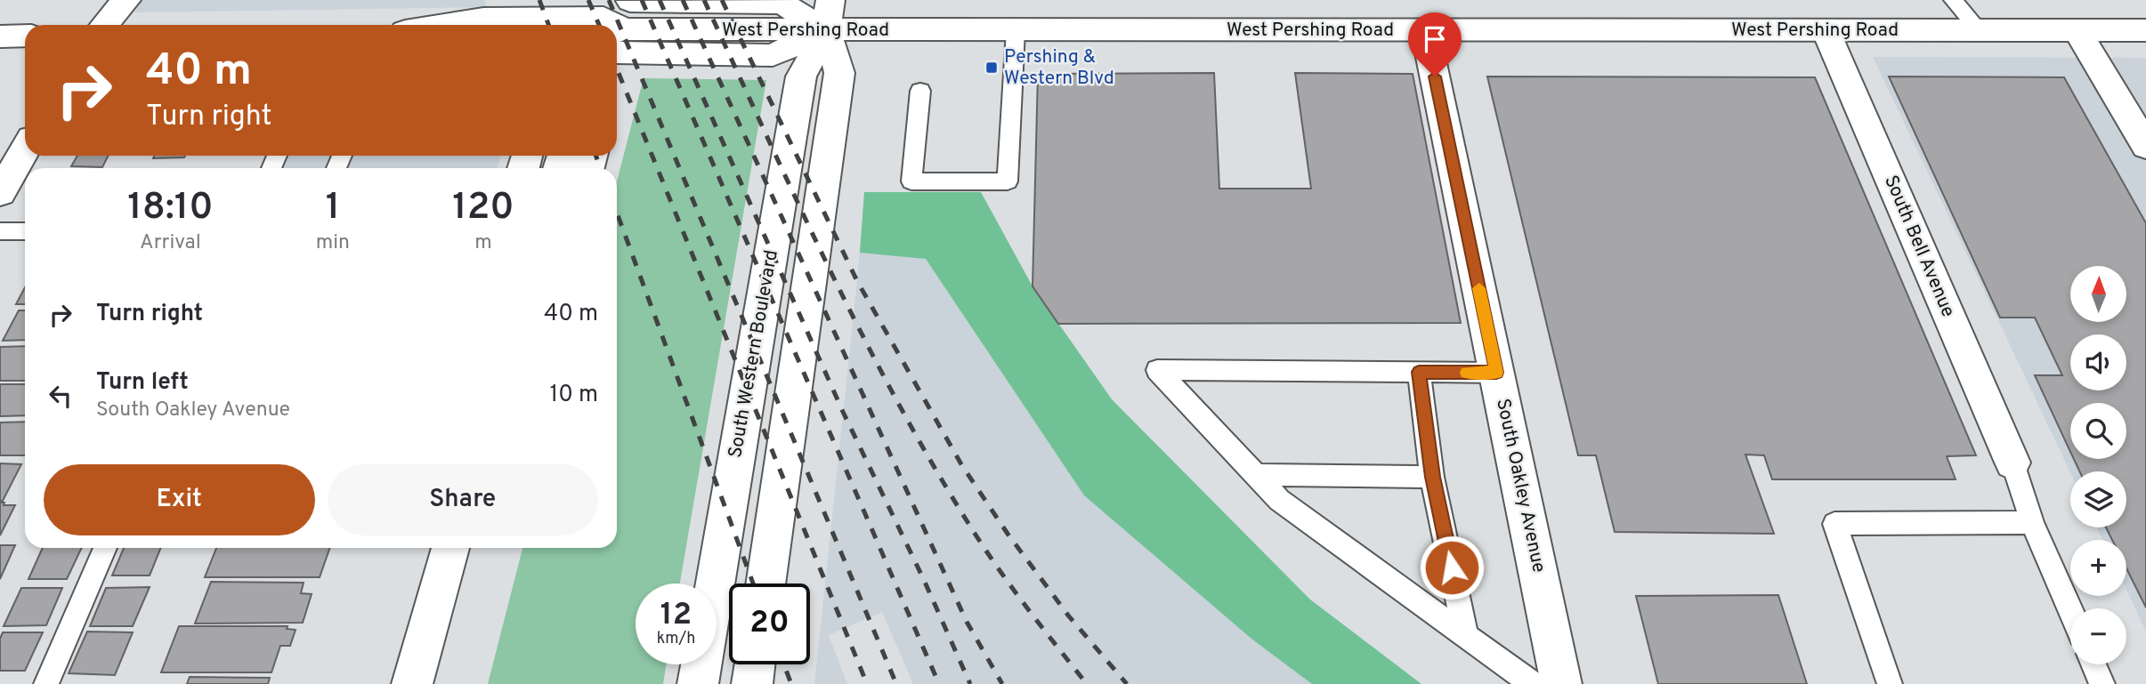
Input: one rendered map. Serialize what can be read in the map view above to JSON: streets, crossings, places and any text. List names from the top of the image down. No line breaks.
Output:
{"streets":{"street":["West Pershing Road","South Bell Avenue","South Western Boulevard","South Oakley Avenue"]},"crossings":[["West Pershing Road","South Bell Avenue"],["West Pershing Road","South Western Boulevard"],["West Pershing Road","South Oakley Avenue"]],"places":{"transit":["Pershing & Western Blvd"]},"north":"top","page":{"turn":["40 m","Turn right"],"eta":["18:10","Arrival","1","min","120","m"],"map_buttons":["+","−"],"list":[{"name":"Turn right","value":"40 m"},{"name":"Turn left","note":"South Oakley Avenue","value":"10 m"}],"buttons":["Exit","Share"],"speed":"12 km/h","limit":"20"}}
